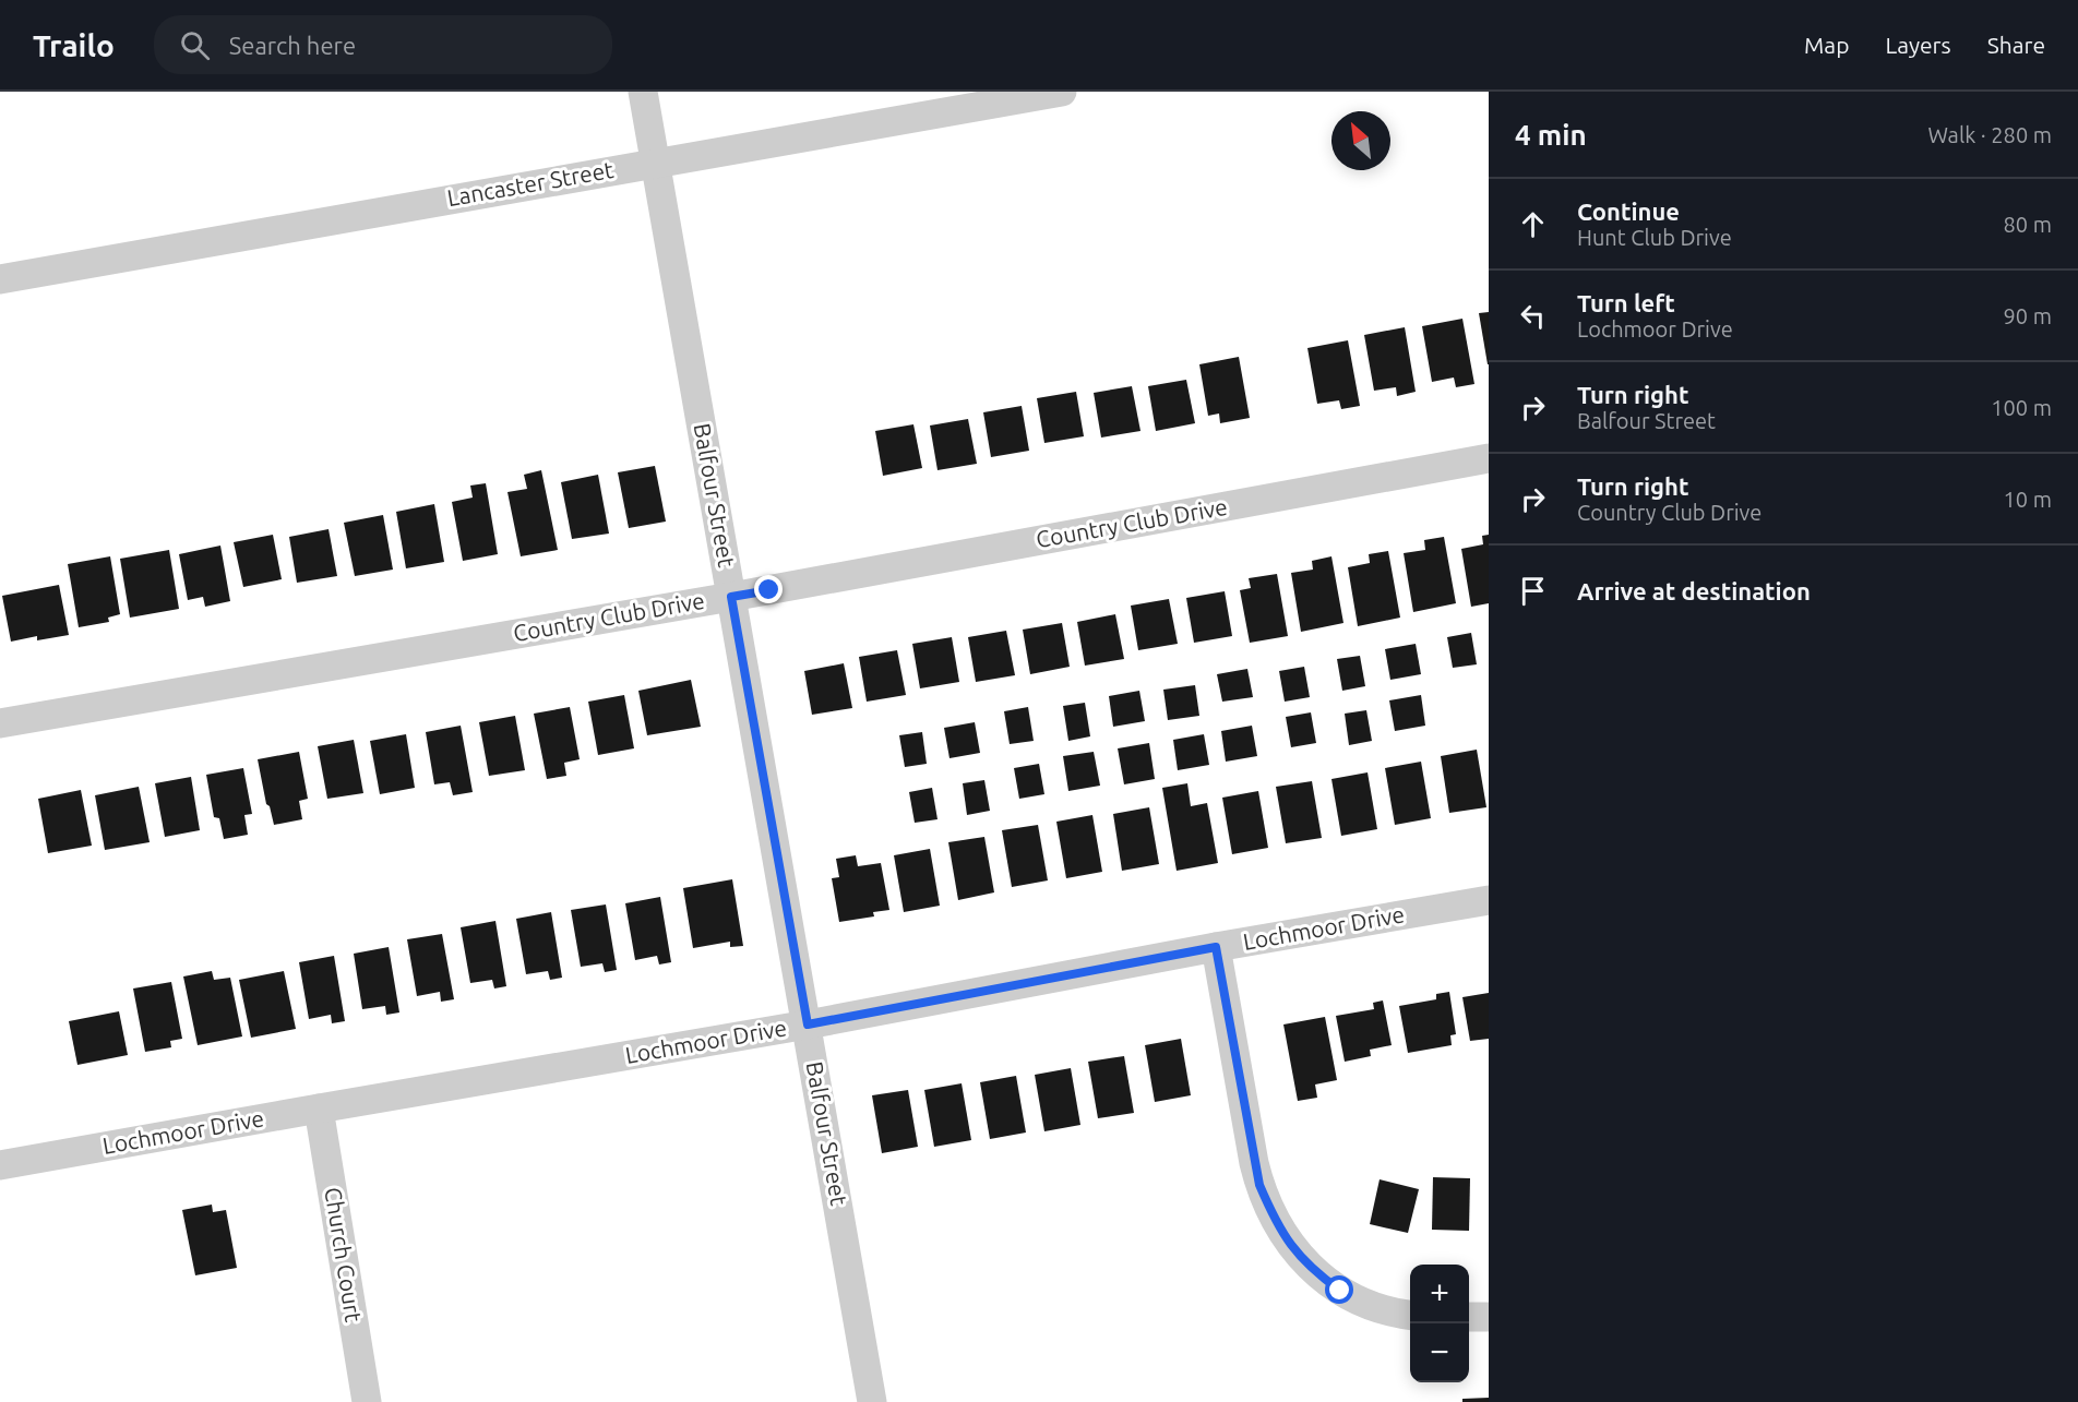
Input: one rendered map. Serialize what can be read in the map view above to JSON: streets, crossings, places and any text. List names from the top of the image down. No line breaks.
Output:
{"streets":{"street":["Lancaster Street","Balfour Street","Country Club Drive","Lochmoor Drive","Church Court"]},"crossings":[["Lancaster Street","Balfour Street"],["Balfour Street","Country Club Drive"],["Balfour Street","Lochmoor Drive"],["Lochmoor Drive","Church Court"]],"north":"top left","page":{"header":"Trailo","search":"Search here","nav":["Map","Layers","Share"],"heading":["4 min","Walk · 280 m"],"list":[["Continue","Hunt Club Drive","80 m"],["Turn left","Lochmoor Drive","90 m"],["Turn right","Balfour Street","100 m"],["Turn right","Country Club Drive","10 m"],"Arrive at destination"],"map_buttons":["+","−"]}}
